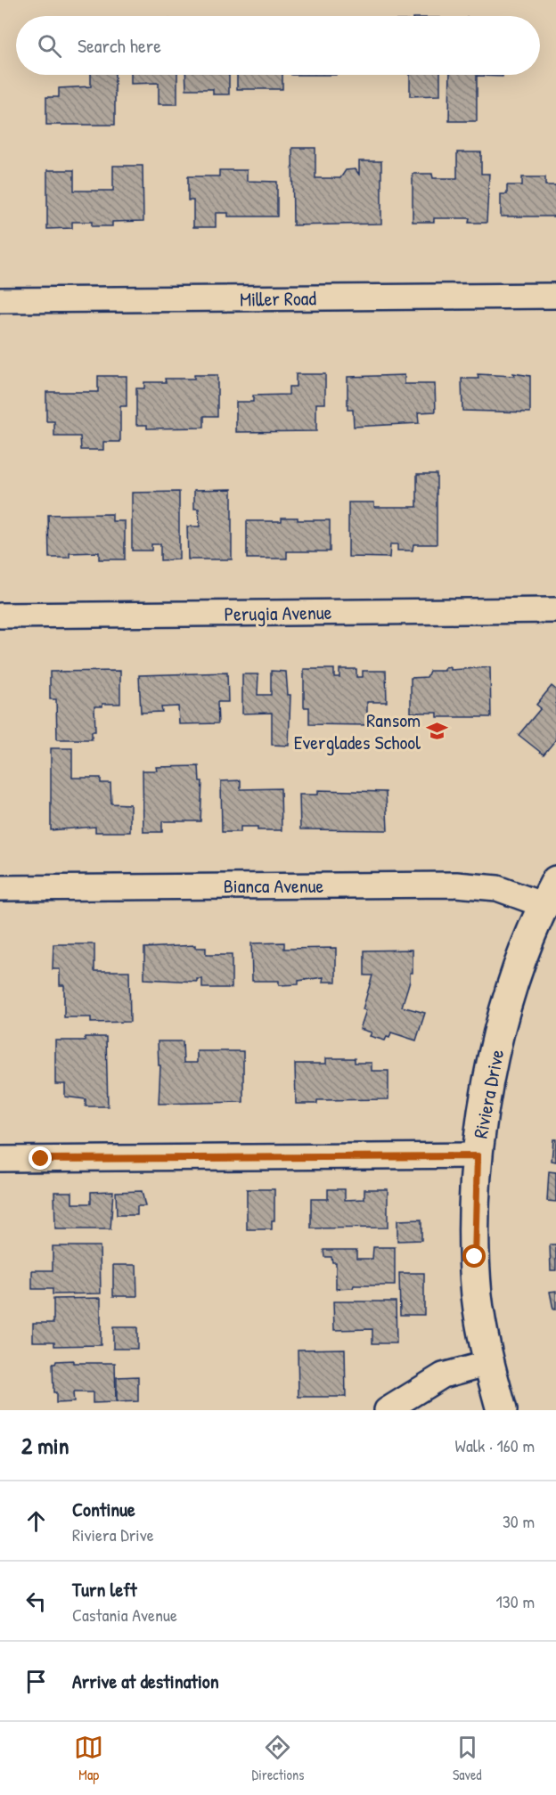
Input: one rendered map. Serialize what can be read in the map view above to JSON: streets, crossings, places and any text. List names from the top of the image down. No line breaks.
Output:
{"streets":{"street":["Miller Road","Perugia Avenue","Bianca Avenue","Riviera Drive"]},"crossings":[["Bianca Avenue","Riviera Drive"]],"places":{"school or university":["Ransom Everglades School"]},"page":{"search":"Search here","heading":["2 min","Walk · 160 m"],"list":[["Continue","Riviera Drive","30 m"],["Turn left","Castania Avenue","130 m"],"Arrive at destination"],"nav":["Map","Directions","Saved"]}}
